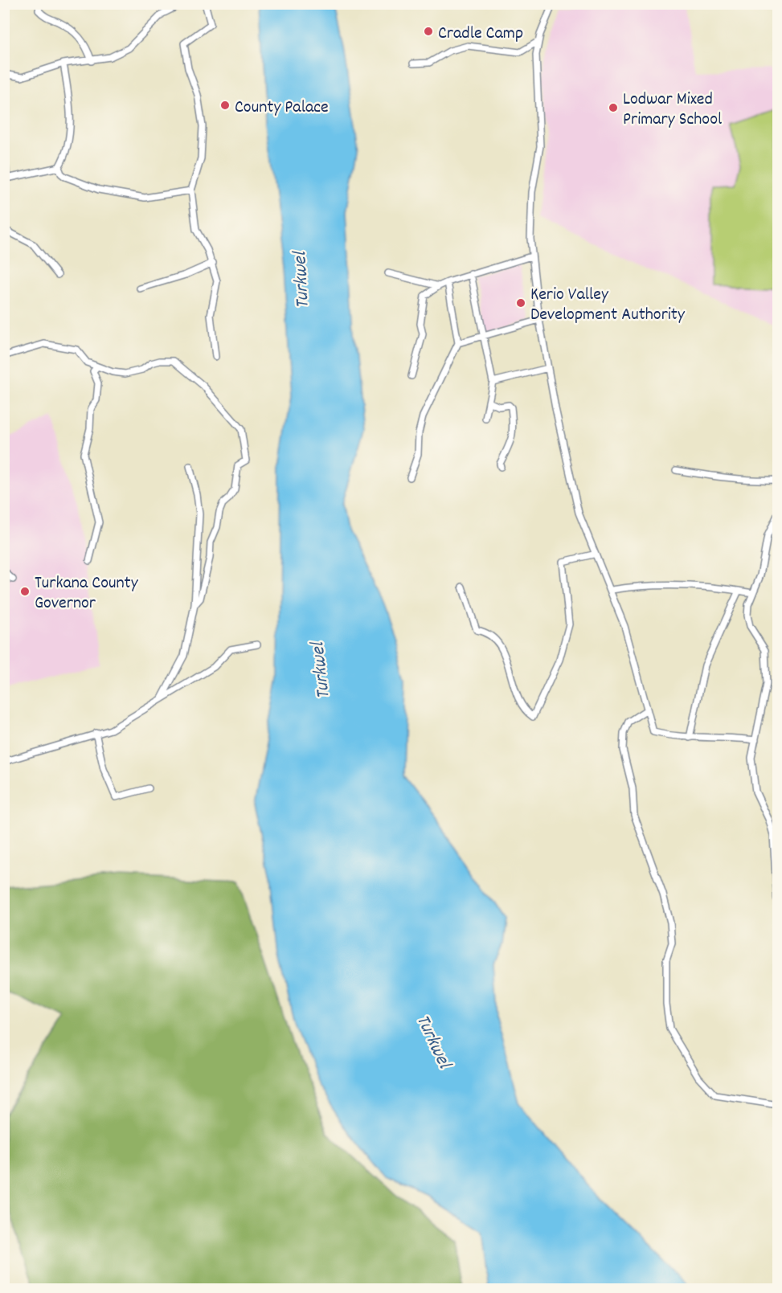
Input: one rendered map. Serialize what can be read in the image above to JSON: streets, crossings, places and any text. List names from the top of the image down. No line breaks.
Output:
{"water":["Turkwel"],"places":["Cradle Camp","County Palace","Lodwar Mixed Primary School","Kerio Valley Development Authority","Turkana County Governor"]}
